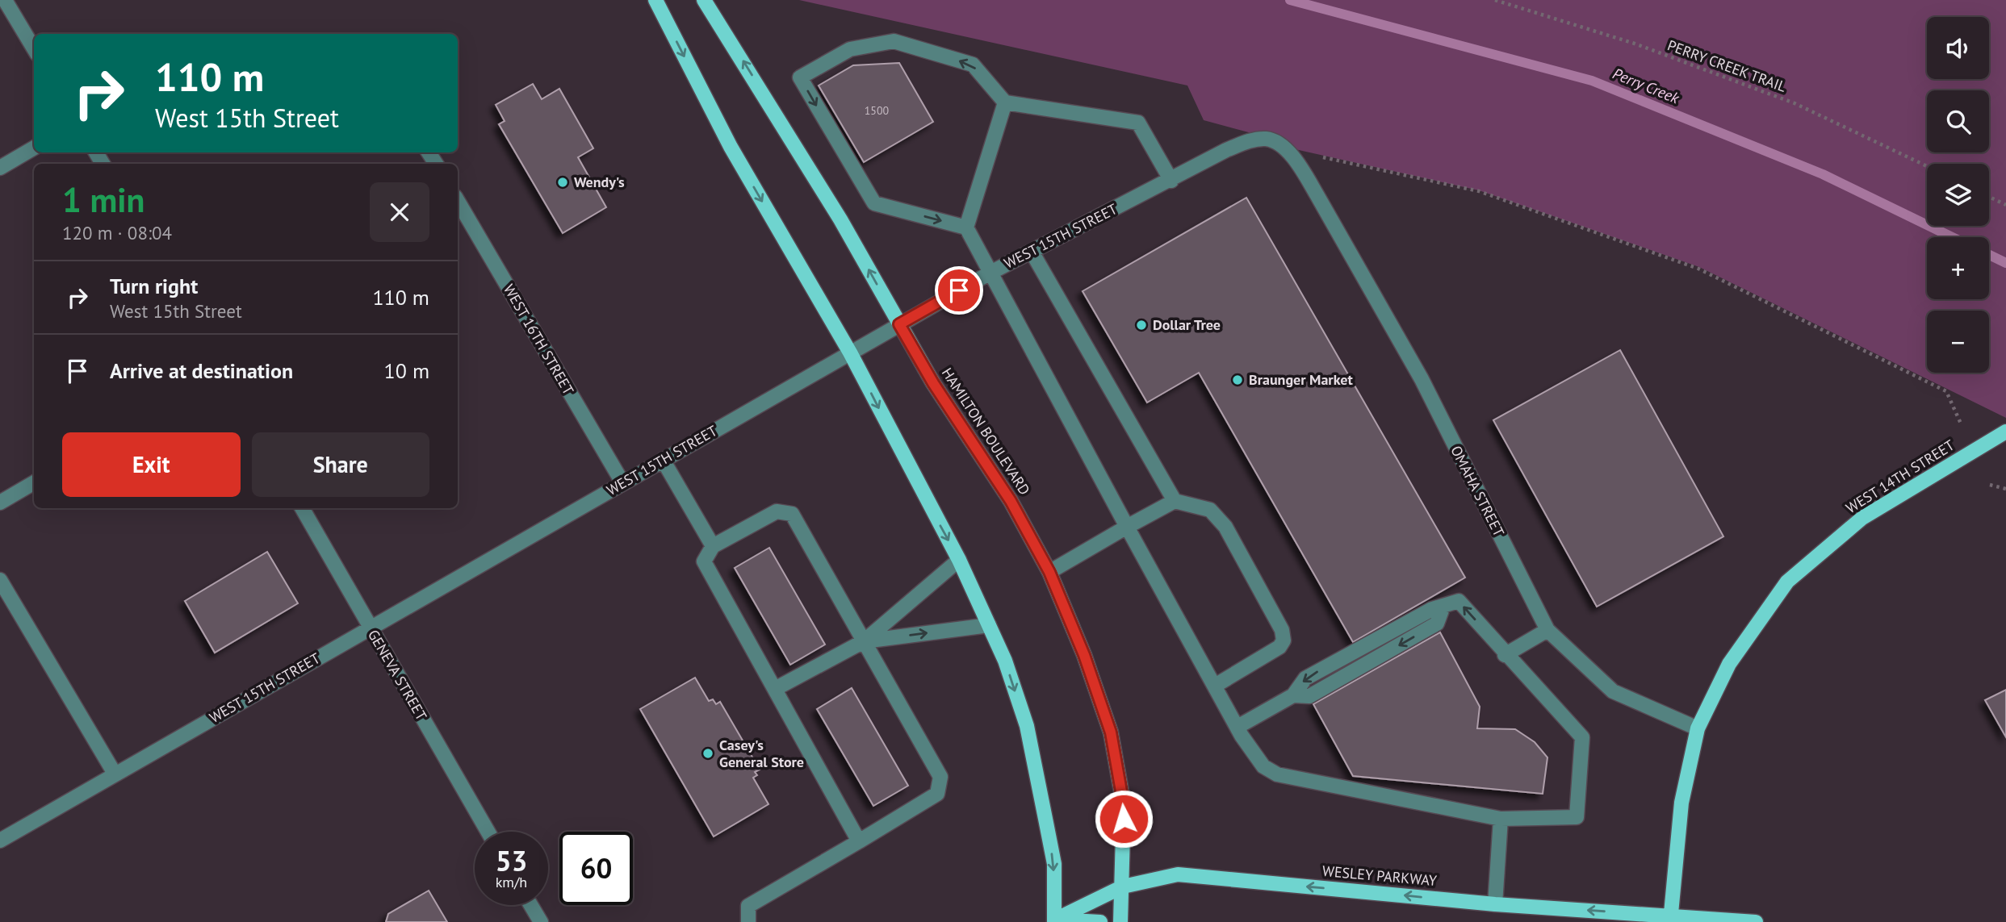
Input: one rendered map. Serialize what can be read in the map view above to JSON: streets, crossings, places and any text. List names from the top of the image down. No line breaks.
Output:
{"streets":{"main road":["HAMILTON BOULEVARD","WEST 14TH STREET","WESLEY PARKWAY"],"street":["WEST 15TH STREET","WEST 16TH STREET","OMAHA STREET","GENEVA STREET"],"path":["PERRY CREEK TRAIL"]},"crossings":[["WEST 15TH STREET","WEST 16TH STREET"],["WEST 15TH STREET","HAMILTON BOULEVARD"],["WEST 15TH STREET","OMAHA STREET"],["WEST 15TH STREET","GENEVA STREET"],["HAMILTON BOULEVARD","WESLEY PARKWAY"],["WEST 14TH STREET","OMAHA STREET"],["WEST 14TH STREET","WESLEY PARKWAY"]],"one_way":["WESLEY PARKWAY"],"water":["Perry Creek"],"places":["Wendy's","Dollar Tree","Braunger Market","Casey's General Store"],"house_numbers":["1500"],"page":{"map_buttons":["+","−"],"turn":["110 m","West 15th Street"],"heading":["1 min","120 m · 08:04"],"list":[{"name":"Turn right","note":"West 15th Street","value":"110 m"},{"name":"Arrive at destination","value":"10 m"}],"buttons":["Exit","Share"],"speed":"53 km/h","limit":"60"}}
